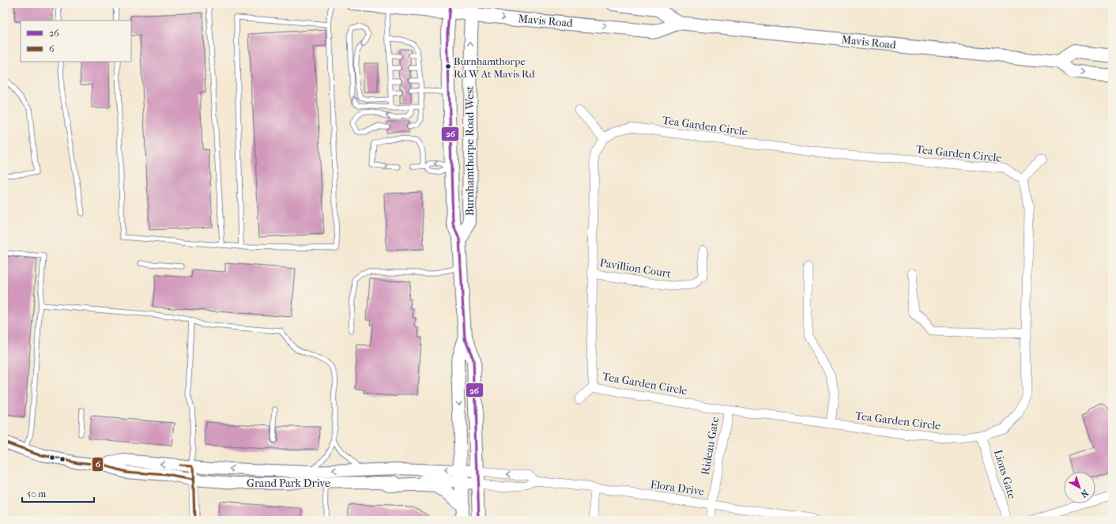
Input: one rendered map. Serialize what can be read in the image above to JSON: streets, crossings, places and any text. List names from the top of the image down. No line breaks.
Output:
{"streets":{"main road":["Mavis Road","Burnhamthorpe Road West"],"street":["Tea Garden Circle","Pavillion Court","Rideau Gate","Lions Gate","Grand Park Drive","Elora Drive"]},"crossings":[["Mavis Road","Burnhamthorpe Road West"],["Tea Garden Circle","Pavillion Court"],["Tea Garden Circle","Rideau Gate"],["Tea Garden Circle","Lions Gate"],["Burnhamthorpe Road West","Grand Park Drive"],["Burnhamthorpe Road West","Elora Drive"],["Rideau Gate","Elora Drive"],["Grand Park Drive","Elora Drive"]],"places":["Burnhamthorpe Rd W At Mavis Rd"],"lines":["transit line 26","transit line 6"],"legend":["26","6"],"scale_bar":"50 m","north":"bottom right"}
